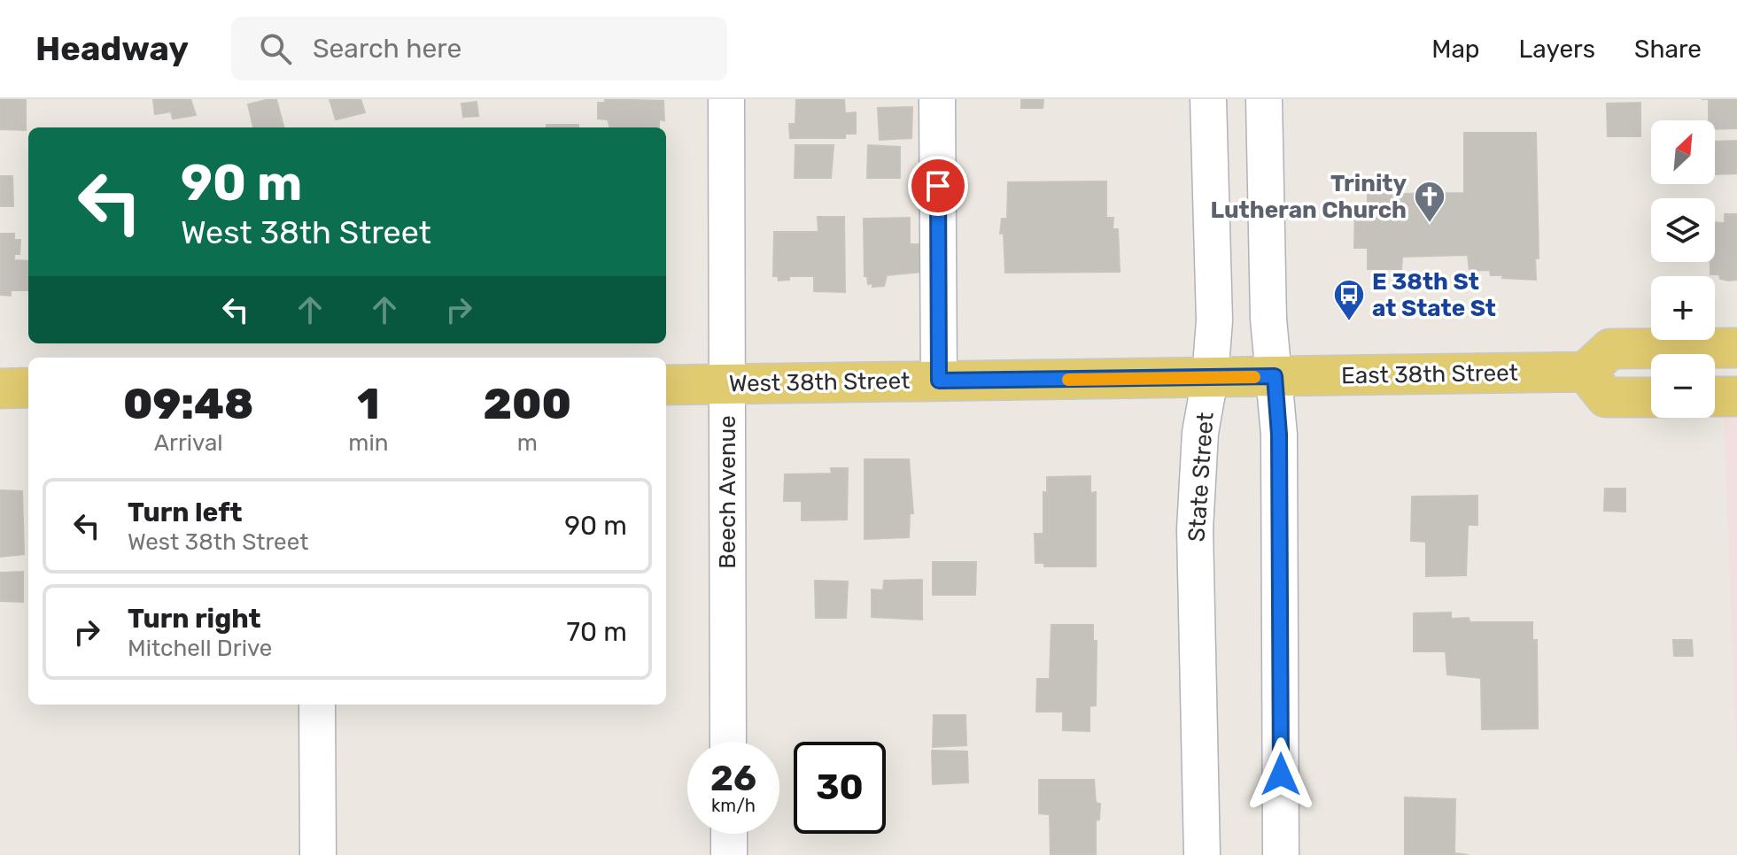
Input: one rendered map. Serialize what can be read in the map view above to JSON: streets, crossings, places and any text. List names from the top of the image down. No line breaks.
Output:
{"streets":{"main road":["East 38th Street","West 38th Street"],"street":["State Street","Beech Avenue"]},"crossings":[["East 38th Street","West 38th Street"],["West 38th Street","State Street"],["West 38th Street","Beech Avenue"]],"places":{"church":["Trinity Lutheran Church"],"bus stop":["E 38th St at State St"]},"north":"top right","page":{"header":"Headway","search":"Search here","nav":["Map","Layers","Share"],"map_buttons":["+","−"],"turn":["90 m","West 38th Street"],"eta":["09:48","Arrival","1","min","200","m"],"list":[{"name":"Turn left","note":"West 38th Street","value":"90 m"},{"name":"Turn right","note":"Mitchell Drive","value":"70 m"}],"speed":"26 km/h","limit":"30"}}
